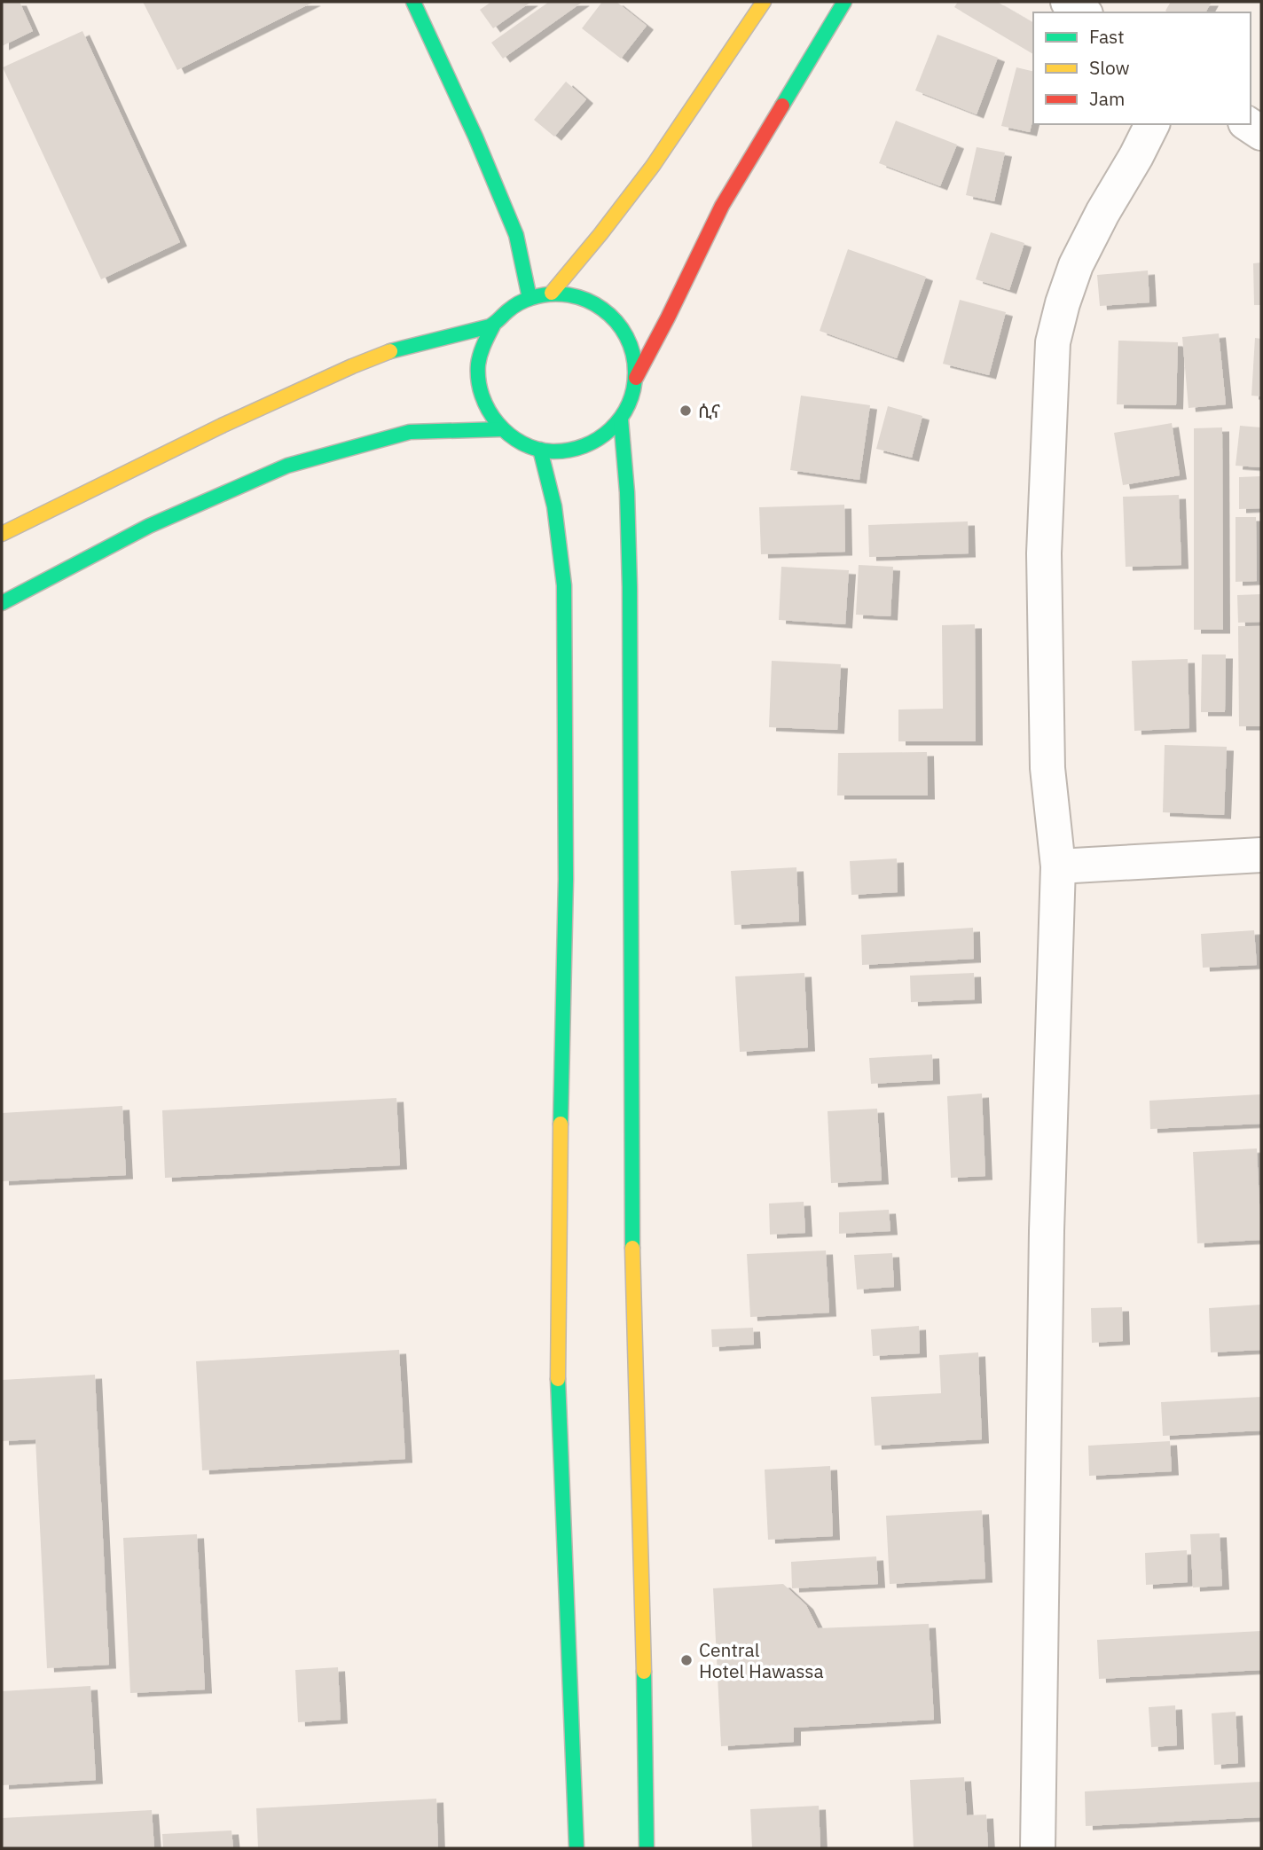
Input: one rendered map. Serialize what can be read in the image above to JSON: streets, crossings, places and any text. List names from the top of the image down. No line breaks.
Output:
{"places":["ሲና","Central Hotel Hawassa"],"legend":["Fast","Slow","Jam"]}
